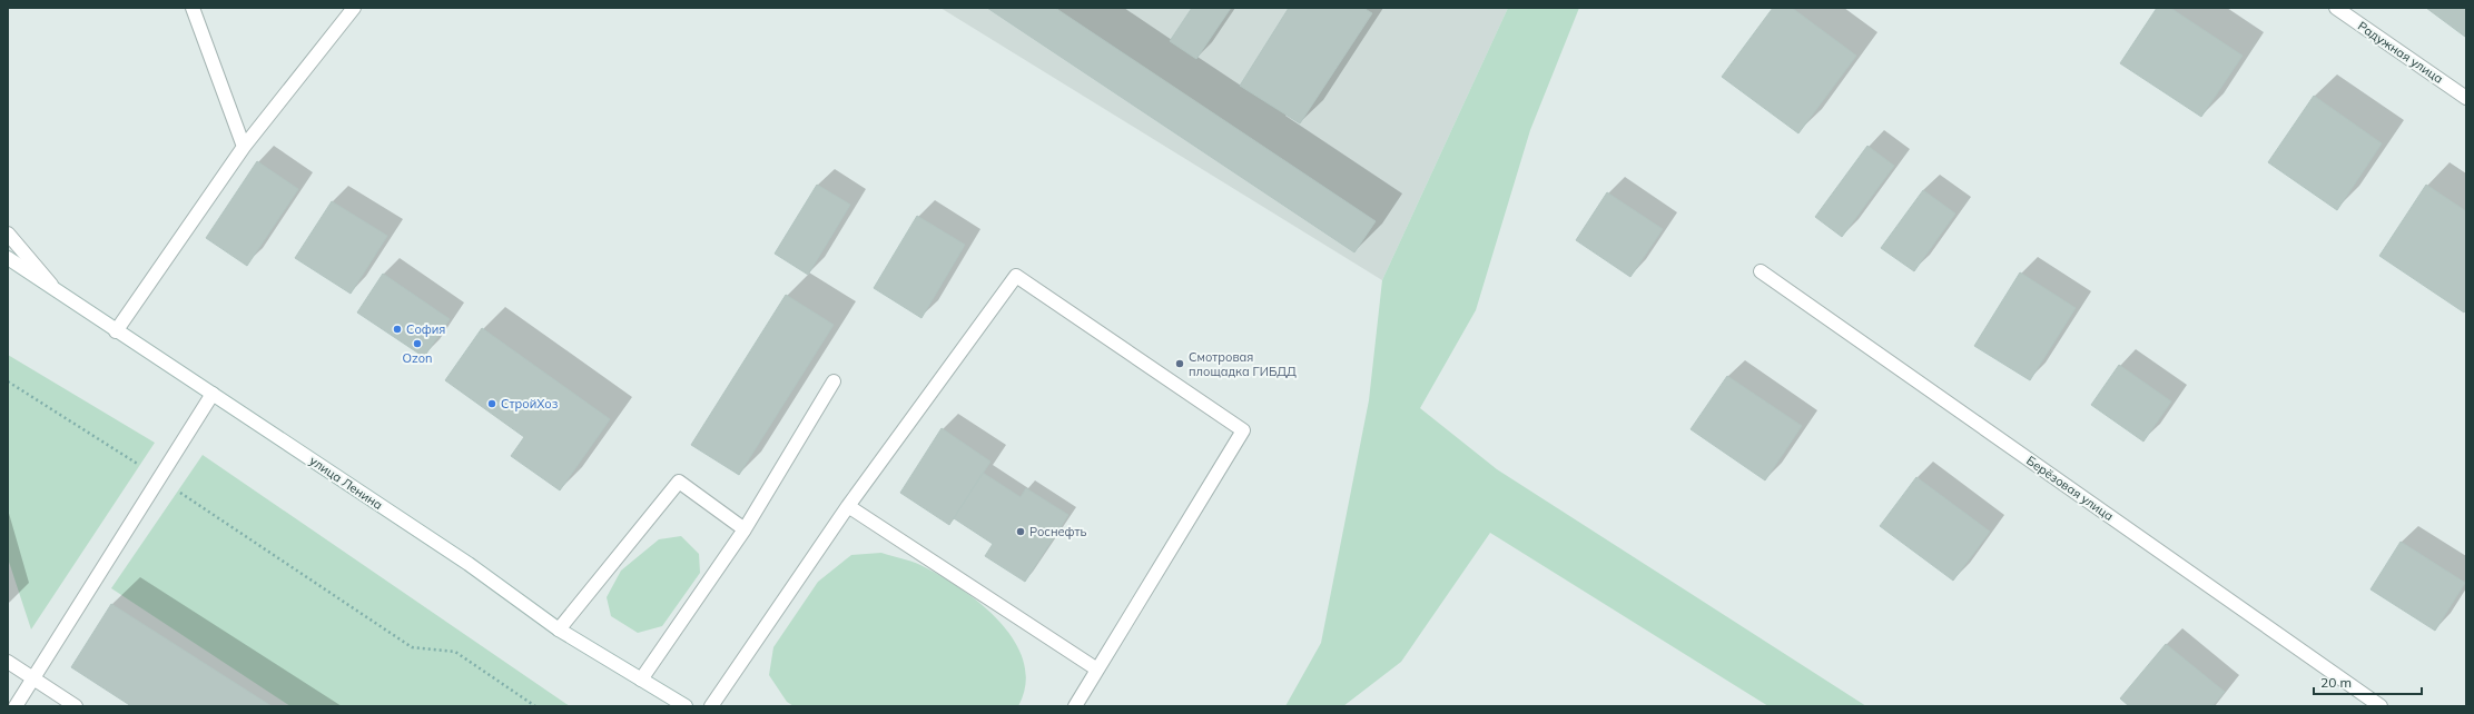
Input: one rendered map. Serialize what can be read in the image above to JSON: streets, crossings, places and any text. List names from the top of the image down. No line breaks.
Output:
{"streets":{"street":["Радужная улица","улица Ленина","Берёзовая улица"]},"places":["София","Ozon","Смотровая площадка ГИБДД","СтройХоз","Роснефть"],"scale_bar":"20 m"}
